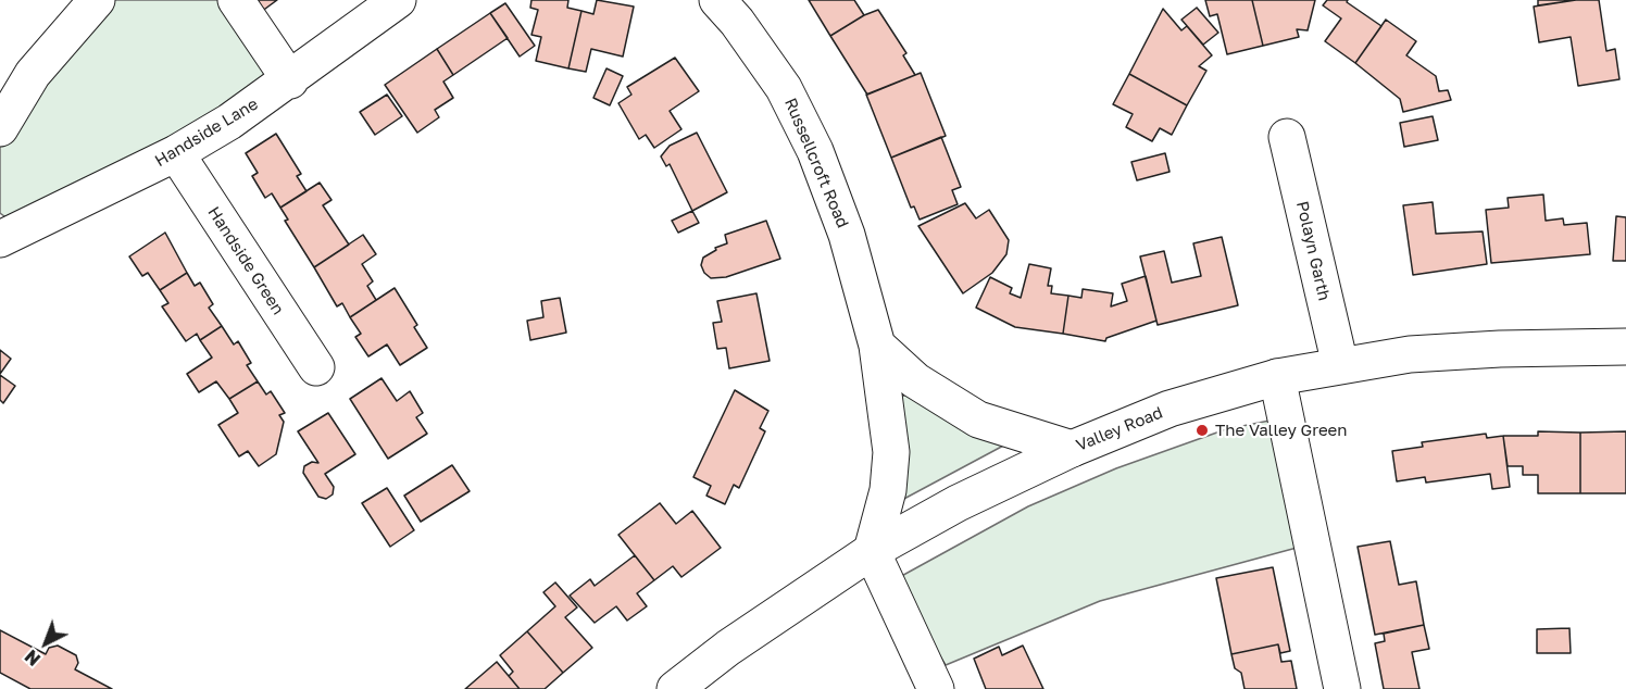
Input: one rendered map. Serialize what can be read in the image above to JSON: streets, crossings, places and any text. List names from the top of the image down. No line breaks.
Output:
{"streets":{"street":["Handside Lane","Russellcroft Road","Polayn Garth","Handside Green","Valley Road"]},"crossings":[["Handside Lane","Handside Green"],["Russellcroft Road","Valley Road"],["Polayn Garth","Valley Road"]],"places":["The Valley Green"],"north":"bottom left"}
